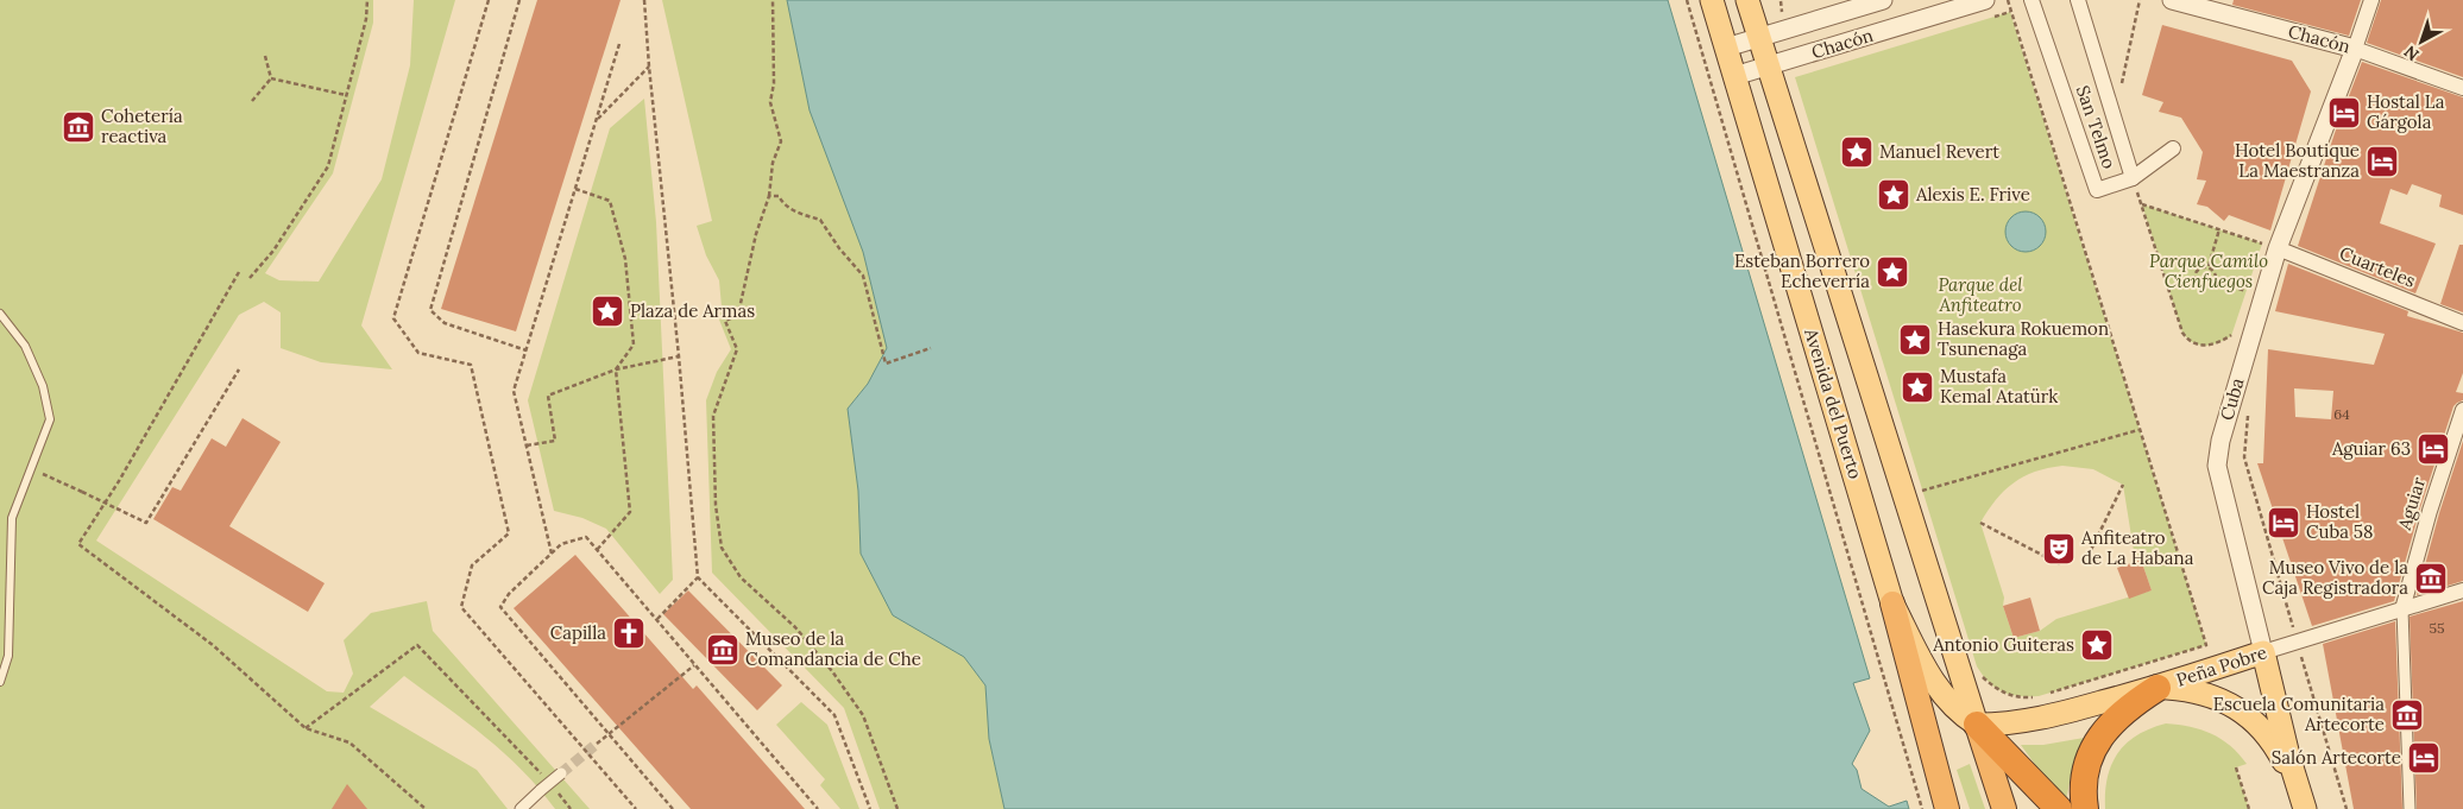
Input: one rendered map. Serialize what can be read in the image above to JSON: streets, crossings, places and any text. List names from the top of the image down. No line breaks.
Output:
{"streets":{"highway":["Avenida del Puerto"],"main road":["Cuba","Peña Pobre"],"street":["Chacón","San Telmo","Cuarteles","Aguiar"]},"crossings":[["Chacón","Cuba"],["Chacón","Avenida del Puerto"],["Cuarteles","Cuba"],["Cuba","Peña Pobre"],["Aguiar","Peña Pobre"]],"parks":["Parque Camilo Cienfuegos","Parque del Anfiteatro"],"places":{"hotel":["Hostal La Gárgola","Hotel Boutique La Maestranza","Aguiar 63","Hostel Cuba 58","Salón Artecorte"],"museum":["Cohetería reactiva","Museo Vivo de la Caja Registradora","Museo de la Comandancia de Che","Escuela Comunitaria Artecorte"],"place":["Manuel Revert","Alexis E. Frive","Esteban Borrero Echeverría","Plaza de Armas","Hasekura Rokuemon Tsunenaga","Mustafa Kemal Atatürk","Antonio Guiteras"],"theatre":["Anfiteatro de La Habana"],"church":["Capilla"]},"house_numbers":["64","55"],"north":"bottom left"}
